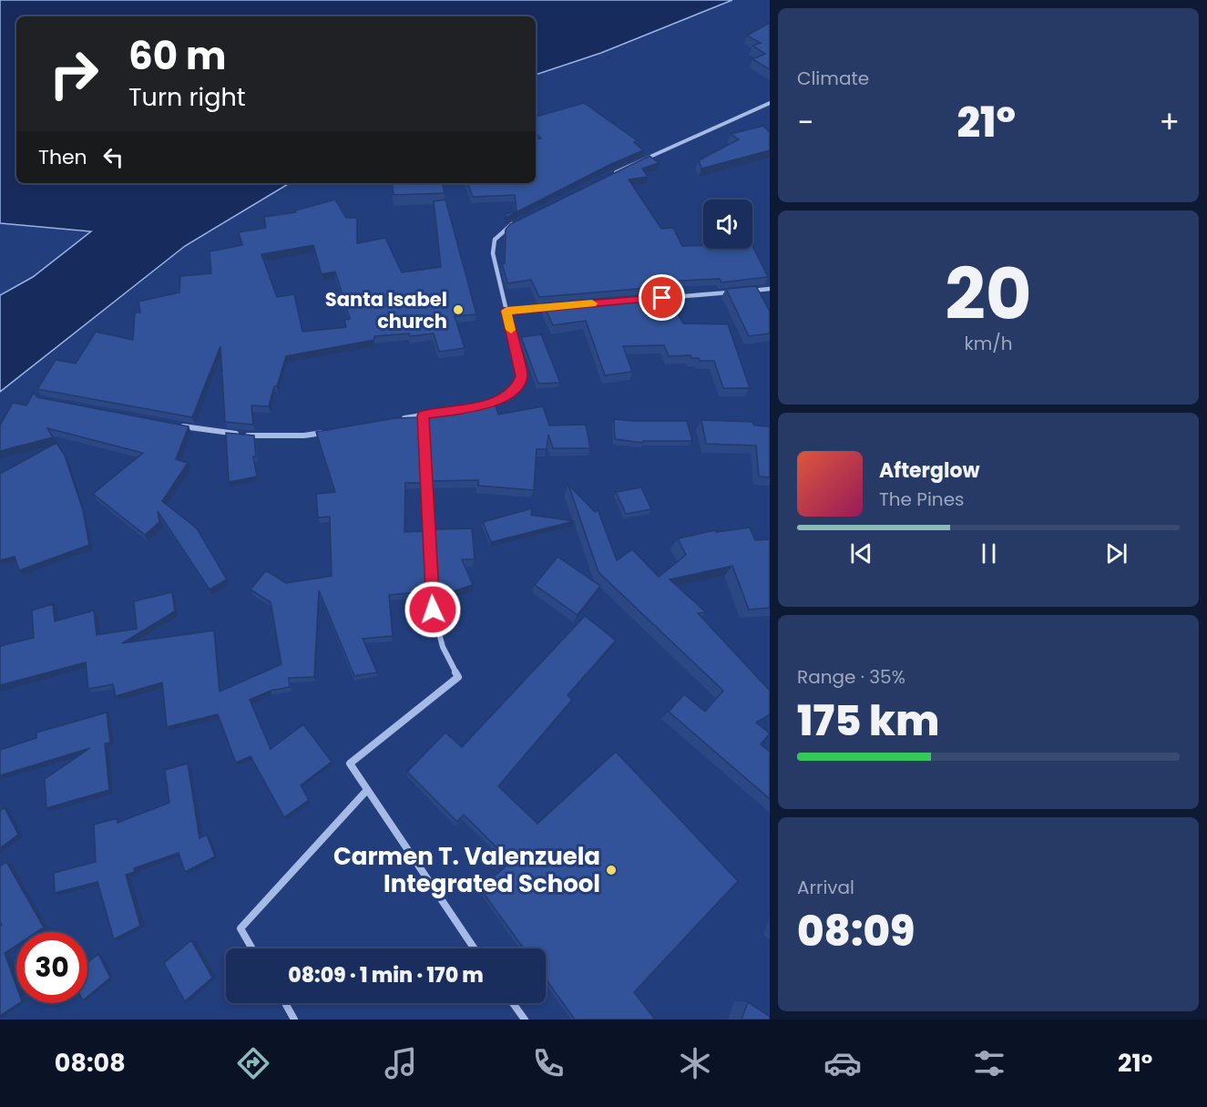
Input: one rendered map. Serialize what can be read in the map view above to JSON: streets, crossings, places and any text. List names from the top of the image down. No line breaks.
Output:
{"places":["Santa Isabel church","Carmen T. Valenzuela Integrated School"],"page":{"tile":["Climate",["20","km/h"],["Range · 35%","175 km"],["Arrival","08:09"]],"turn":["60 m","Turn right"],"heat":["−","21°","+"],"then":"Then","song":["Afterglow","The Pines"],"limit":"30","trip":"08:09 · 1 min · 170 m","tabs":["08:08","21°"]}}
